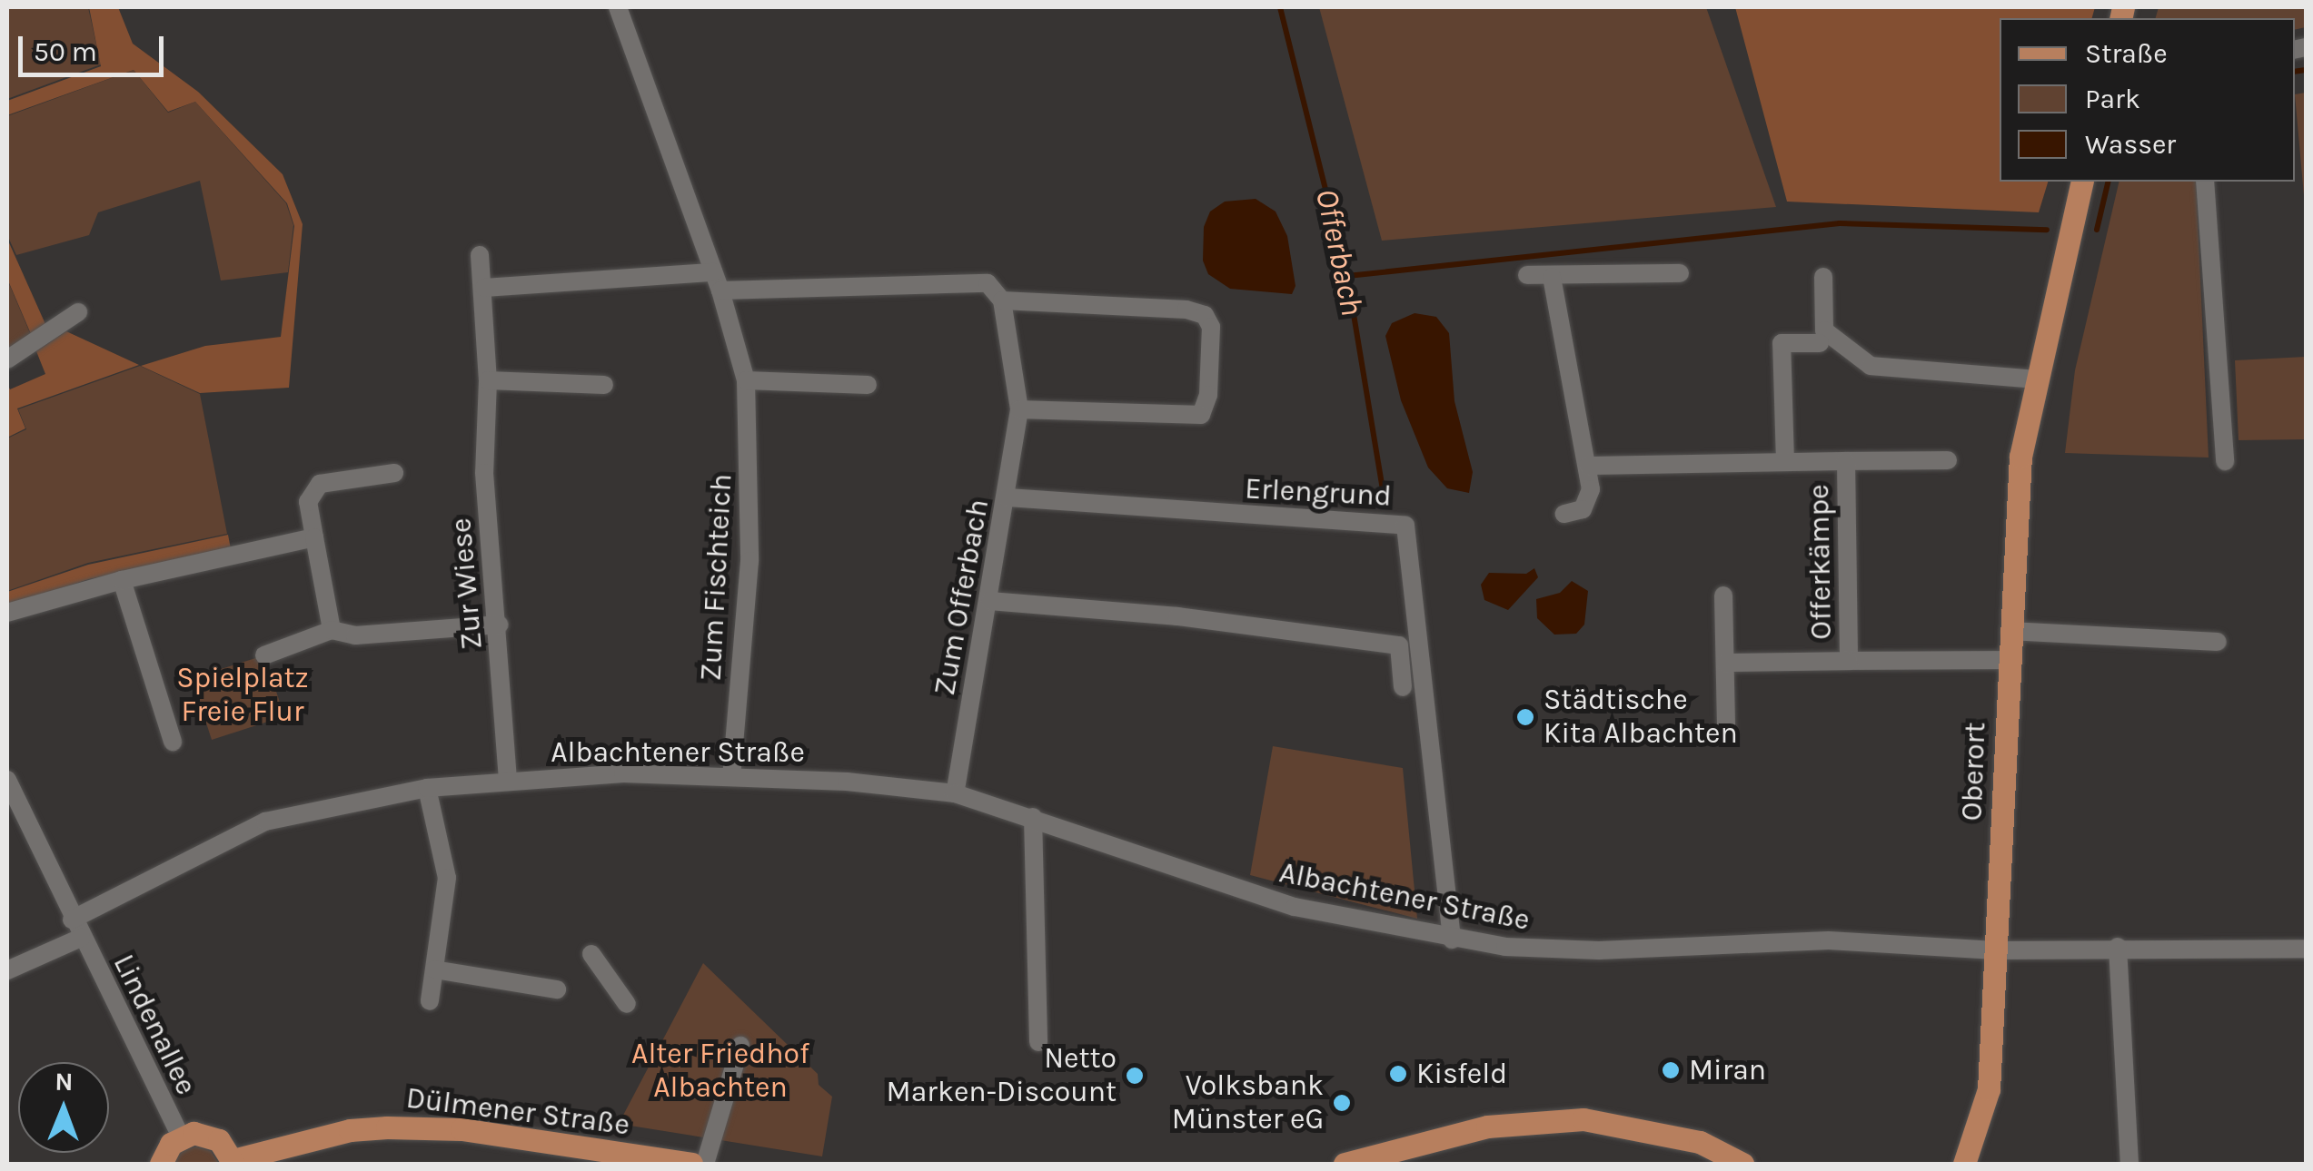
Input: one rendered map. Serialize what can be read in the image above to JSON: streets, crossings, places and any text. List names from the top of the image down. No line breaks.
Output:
{"streets":{"main road":["Oberort","Dülmener Straße"],"street":["Erlengrund","Offerkämpe","Zum Fischteich","Zur Wiese","Zum Offerbach","Albachtener Straße","Lindenallee"]},"crossings":[["Erlengrund","Zum Offerbach"],["Erlengrund","Albachtener Straße"],["Offerkämpe","Oberort"],["Zum Fischteich","Albachtener Straße"],["Zur Wiese","Albachtener Straße"],["Zum Offerbach","Albachtener Straße"],["Albachtener Straße","Oberort"],["Albachtener Straße","Lindenallee"],["Lindenallee","Dülmener Straße"]],"water":["Offerbach"],"parks":["Spielplatz Freie Flur","Alter Friedhof Albachten"],"places":["Städtische Kita Albachten","Miran","Kisfeld","Netto Marken-Discount","Volksbank Münster eG"],"legend":["Straße","Park","Wasser"],"scale_bar":"50 m","north":"top"}
